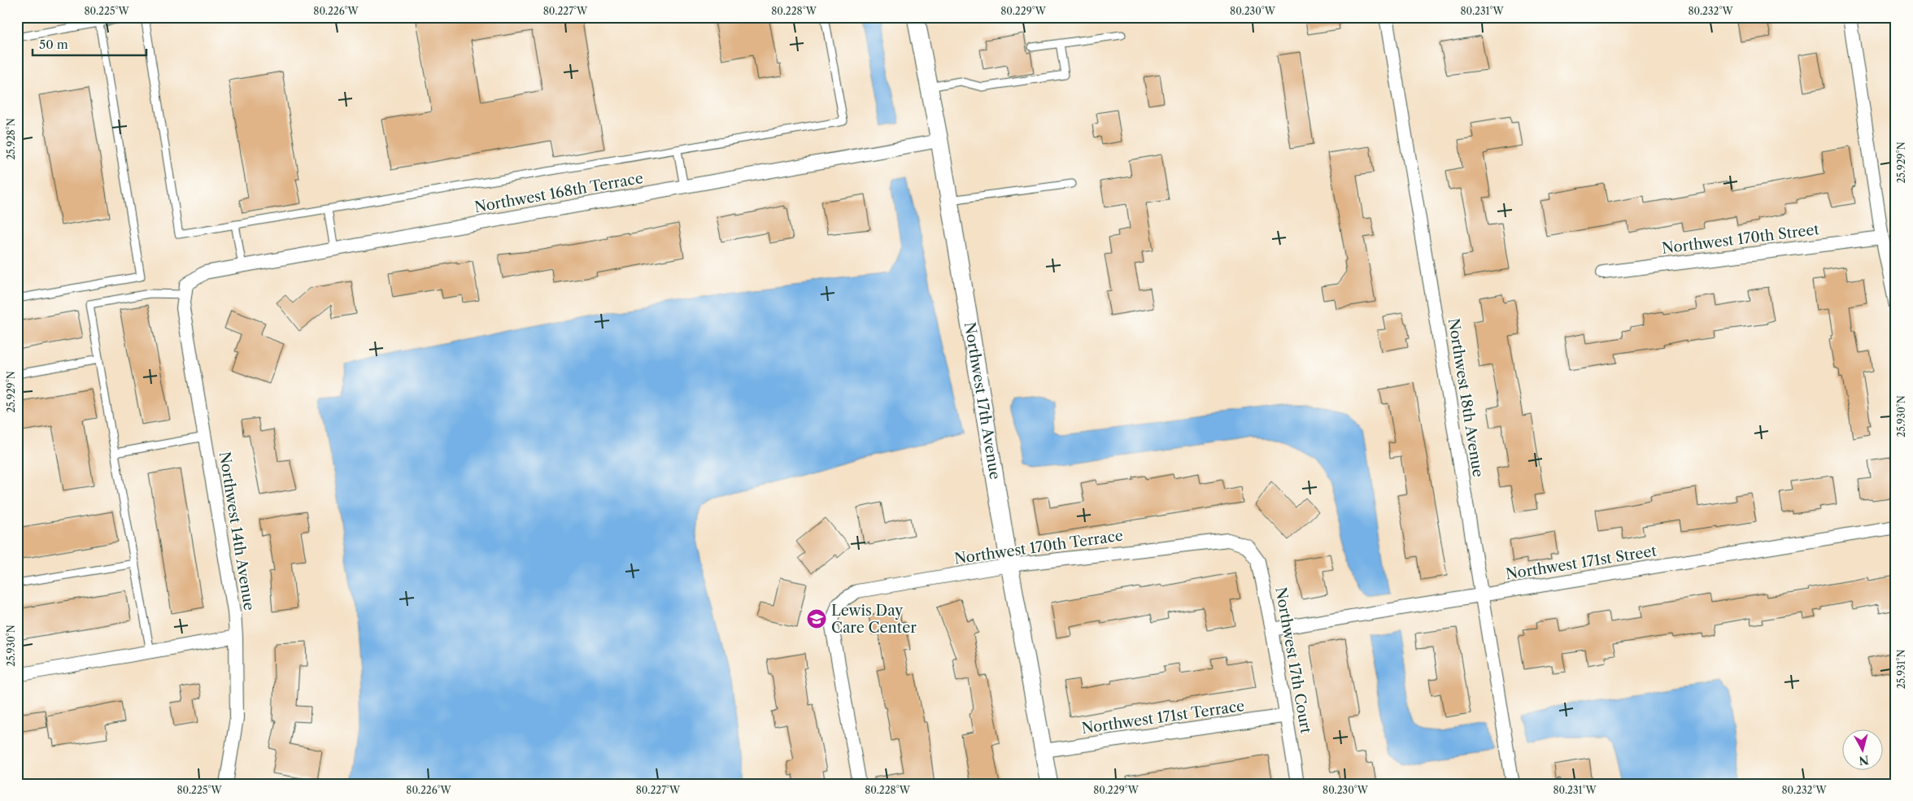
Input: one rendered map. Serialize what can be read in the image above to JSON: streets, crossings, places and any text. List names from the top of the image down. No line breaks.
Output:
{"streets":{"street":["Northwest 168th Terrace","Northwest 170th Street","Northwest 18th Avenue","Northwest 17th Avenue","Northwest 14th Avenue","Northwest 170th Terrace","Northwest 171st Street","Northwest 17th Court","Northwest 171st Terrace"]},"crossings":[["Northwest 168th Terrace","Northwest 17th Avenue"],["Northwest 168th Terrace","Northwest 14th Avenue"],["Northwest 18th Avenue","Northwest 171st Street"],["Northwest 17th Avenue","Northwest 170th Terrace"],["Northwest 17th Avenue","Northwest 171st Terrace"],["Northwest 170th Terrace","Northwest 17th Court"],["Northwest 171st Street","Northwest 17th Court"],["Northwest 17th Court","Northwest 171st Terrace"]],"places":{"school or university":["Lewis Day Care Center"]},"scale_bar":"50 m","north":"bottom","coordinates":["80.225°W","80.226°W","80.227°W","80.228°W","80.229°W","80.230°W","80.231°W","80.232°W","25.928°N","25.929°N","25.930°N","25.931°N"]}
